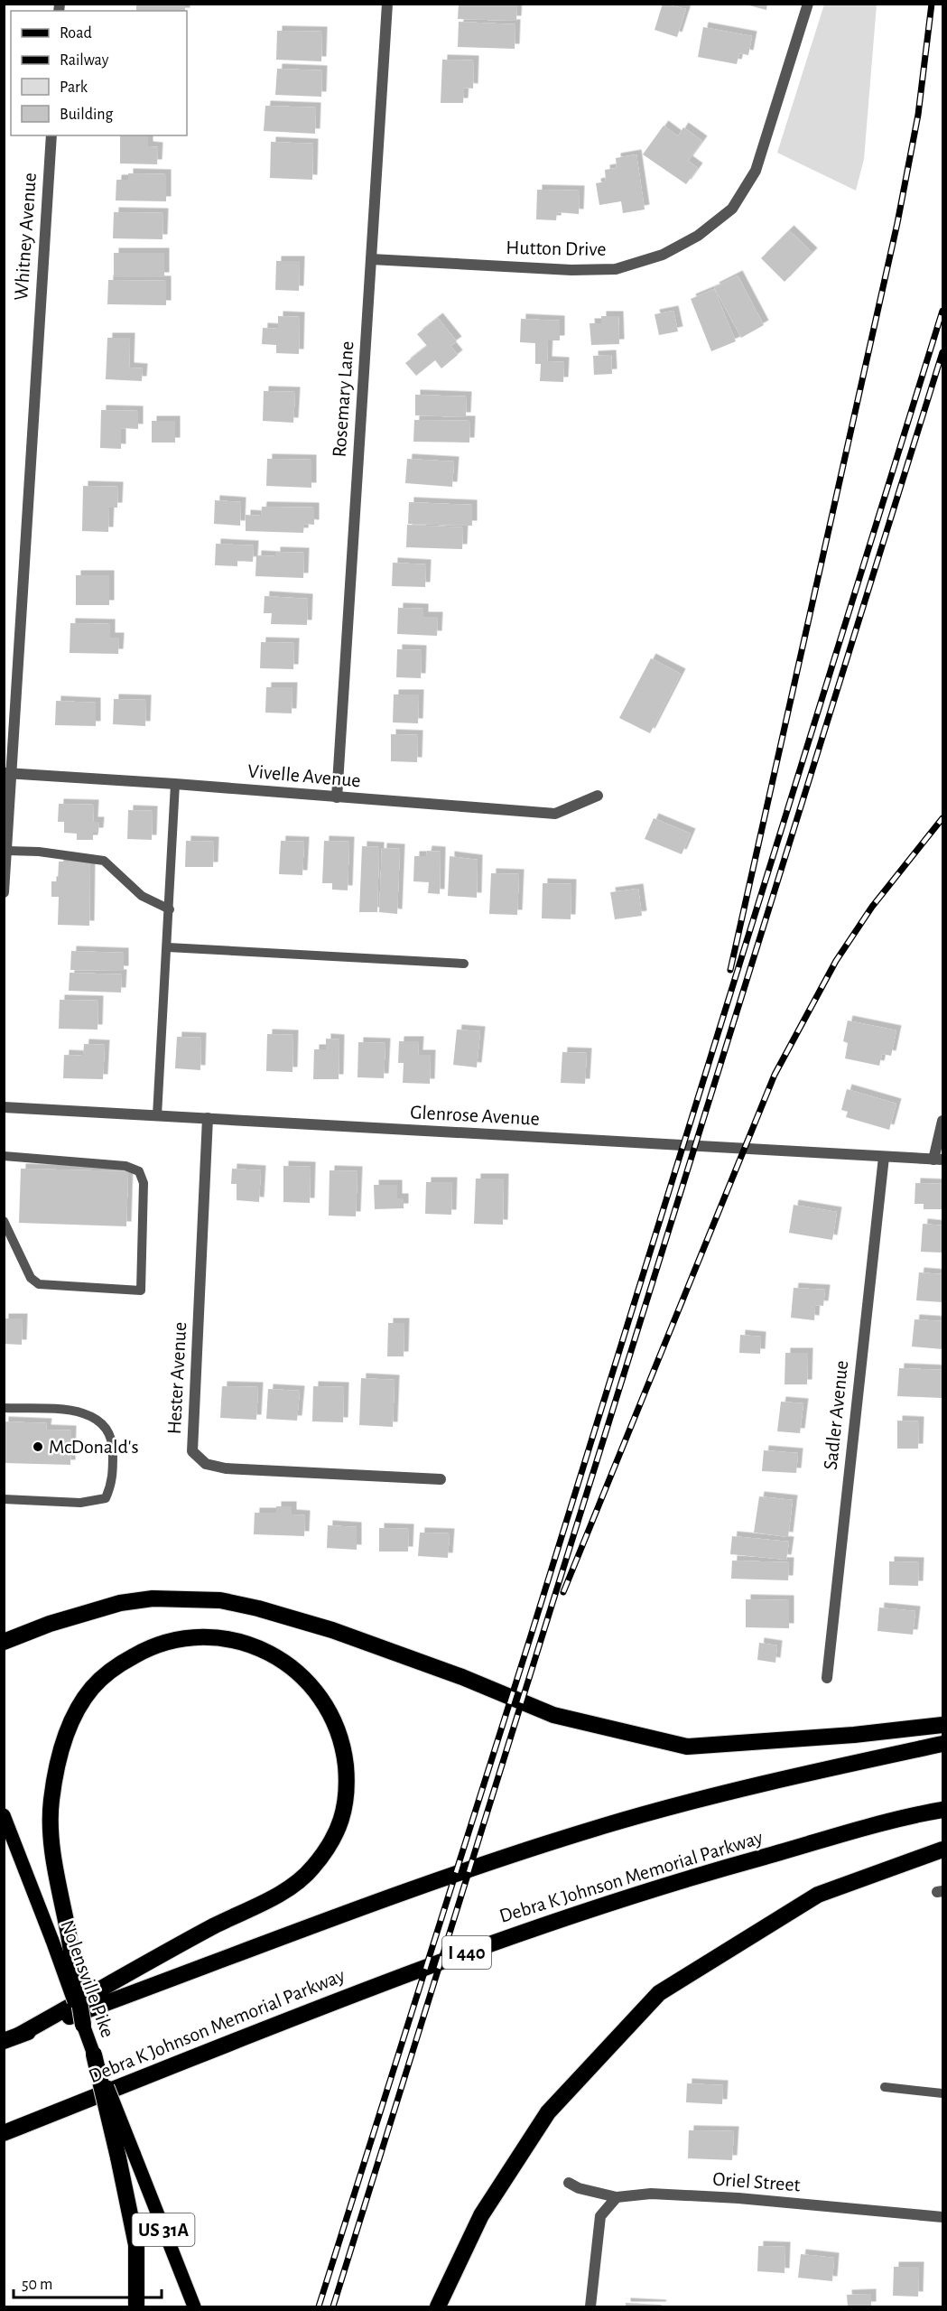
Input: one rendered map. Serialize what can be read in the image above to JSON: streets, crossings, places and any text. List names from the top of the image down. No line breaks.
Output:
{"streets":{"highway":["Debra K Johnson Memorial Parkway","I 440"],"main road":["Nolensville Pike","US 31A"],"street":["Whitney Avenue","Hutton Drive","Rosemary Lane","Vivelle Avenue","Glenrose Avenue","Hester Avenue","Sadler Avenue","Oriel Street"]},"crossings":[["Whitney Avenue","Vivelle Avenue"],["Hutton Drive","Rosemary Lane"],["Rosemary Lane","Vivelle Avenue"],["Glenrose Avenue","Hester Avenue"],["Glenrose Avenue","Sadler Avenue"]],"places":["McDonald's"],"legend":["Road","Railway","Park","Building"],"scale_bar":"50 m"}
